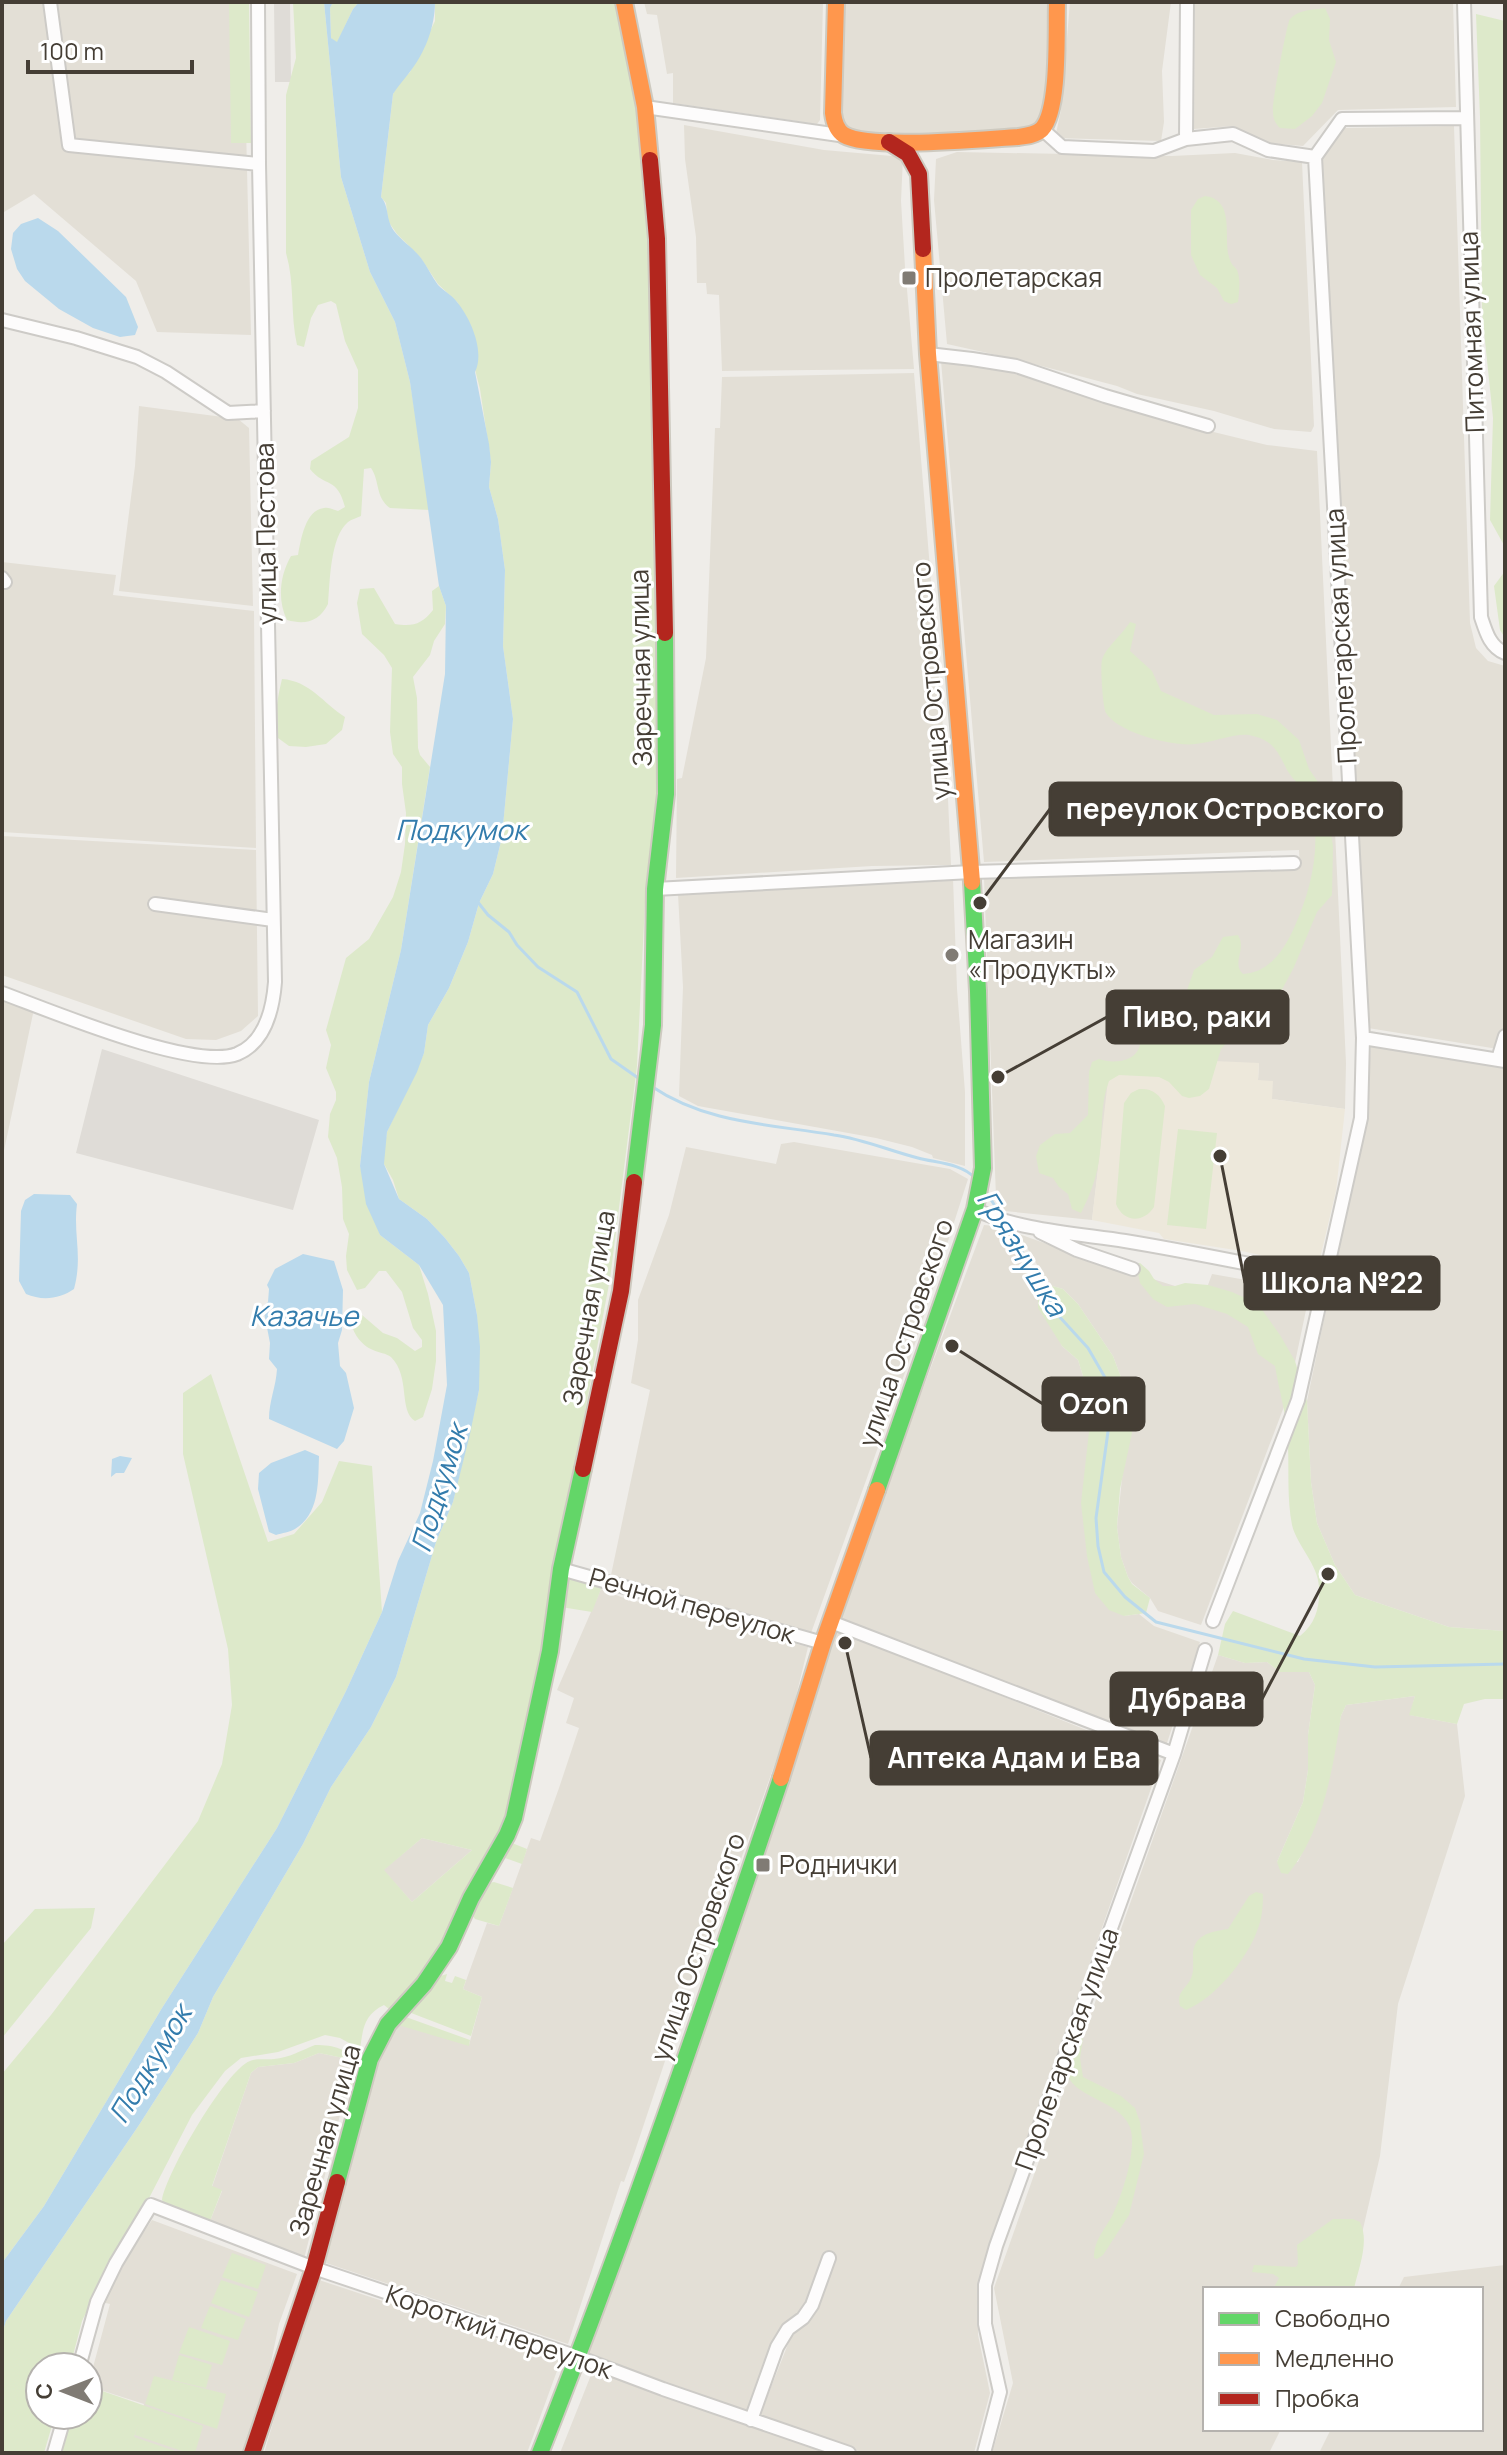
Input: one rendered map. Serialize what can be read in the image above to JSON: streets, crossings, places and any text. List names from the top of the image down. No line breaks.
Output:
{"streets":{"street":["Питомная улица","улица Пестова","Пролетарская улица","Заречная улица","улица Островского","Речной переулок","Короткий переулок"]},"crossings":[["Пролетарская улица","Речной переулок"],["Заречная улица","Речной переулок"],["Заречная улица","Короткий переулок"],["улица Островского","Речной переулок"],["улица Островского","Короткий переулок"]],"water":["Подкумок","Грязнушка","Казачье"],"places":{"transit":["Пролетарская","Роднички"],"other":["переулок Островского","Магазин «Продукты»","Пиво, раки","Школа №22","Ozon","Дубрава","Аптека Адам и Ева"]},"legend":["Свободно","Медленно","Пробка"],"scale_bar":"100 m","north":"left"}
